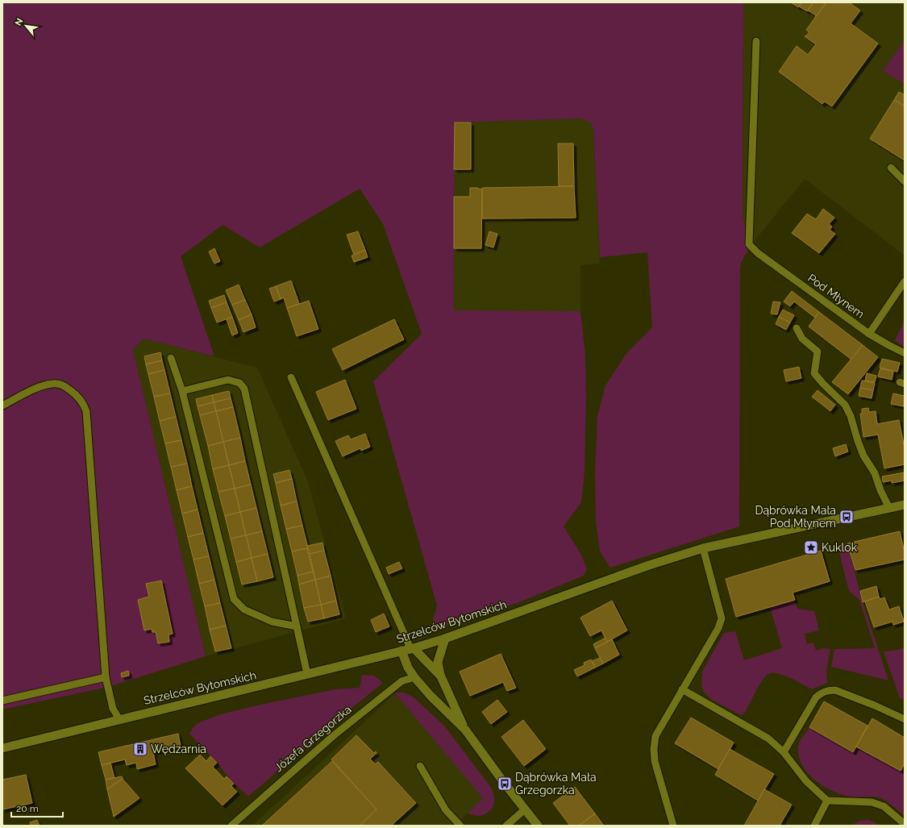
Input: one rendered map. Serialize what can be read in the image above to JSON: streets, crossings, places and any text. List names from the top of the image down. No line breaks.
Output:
{"streets":{"street":["Strzelców Bytomskich"],"lane":["Pod Młynem","Józefa Grzegorzka"]},"places":{"bus stop":["Dąbrówka Mała Pod Młynem","Dąbrówka Mała Grzegorzka"],"place":["Kuklok"],"building":["Wędzarnia"]},"scale_bar":"20 m","north":"top left"}
